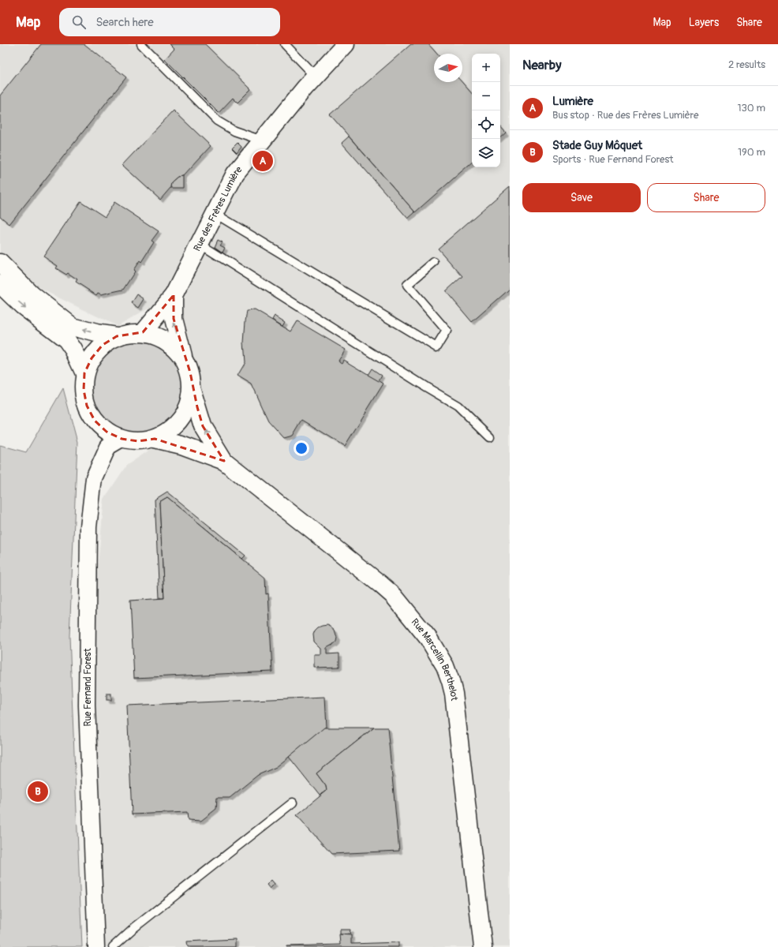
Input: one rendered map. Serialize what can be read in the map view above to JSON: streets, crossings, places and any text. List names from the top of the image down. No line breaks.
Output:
{"streets":{"main road":["Rue des Frères Lumière","Rue Marcellin Berthelot"],"street":["Rue Fernand Forest"]},"crossings":[["Rue des Frères Lumière","Rue Marcellin Berthelot"],["Rue des Frères Lumière","Rue Fernand Forest"],["Rue Marcellin Berthelot","Rue Fernand Forest"]],"north":"right","page":{"header":"Map","search":"Search here","nav":["Map","Layers","Share"],"heading":["Nearby","2 results"],"map_buttons":["+","−"],"list":[{"mark":"A","name":"Lumière","note":"Bus stop · Rue des Frères Lumière","value":"130 m"},{"mark":"B","name":"Stade Guy Môquet","note":"Sports · Rue Fernand Forest","value":"190 m"}],"pins":["A","B"],"buttons":["Save","Share"]}}
